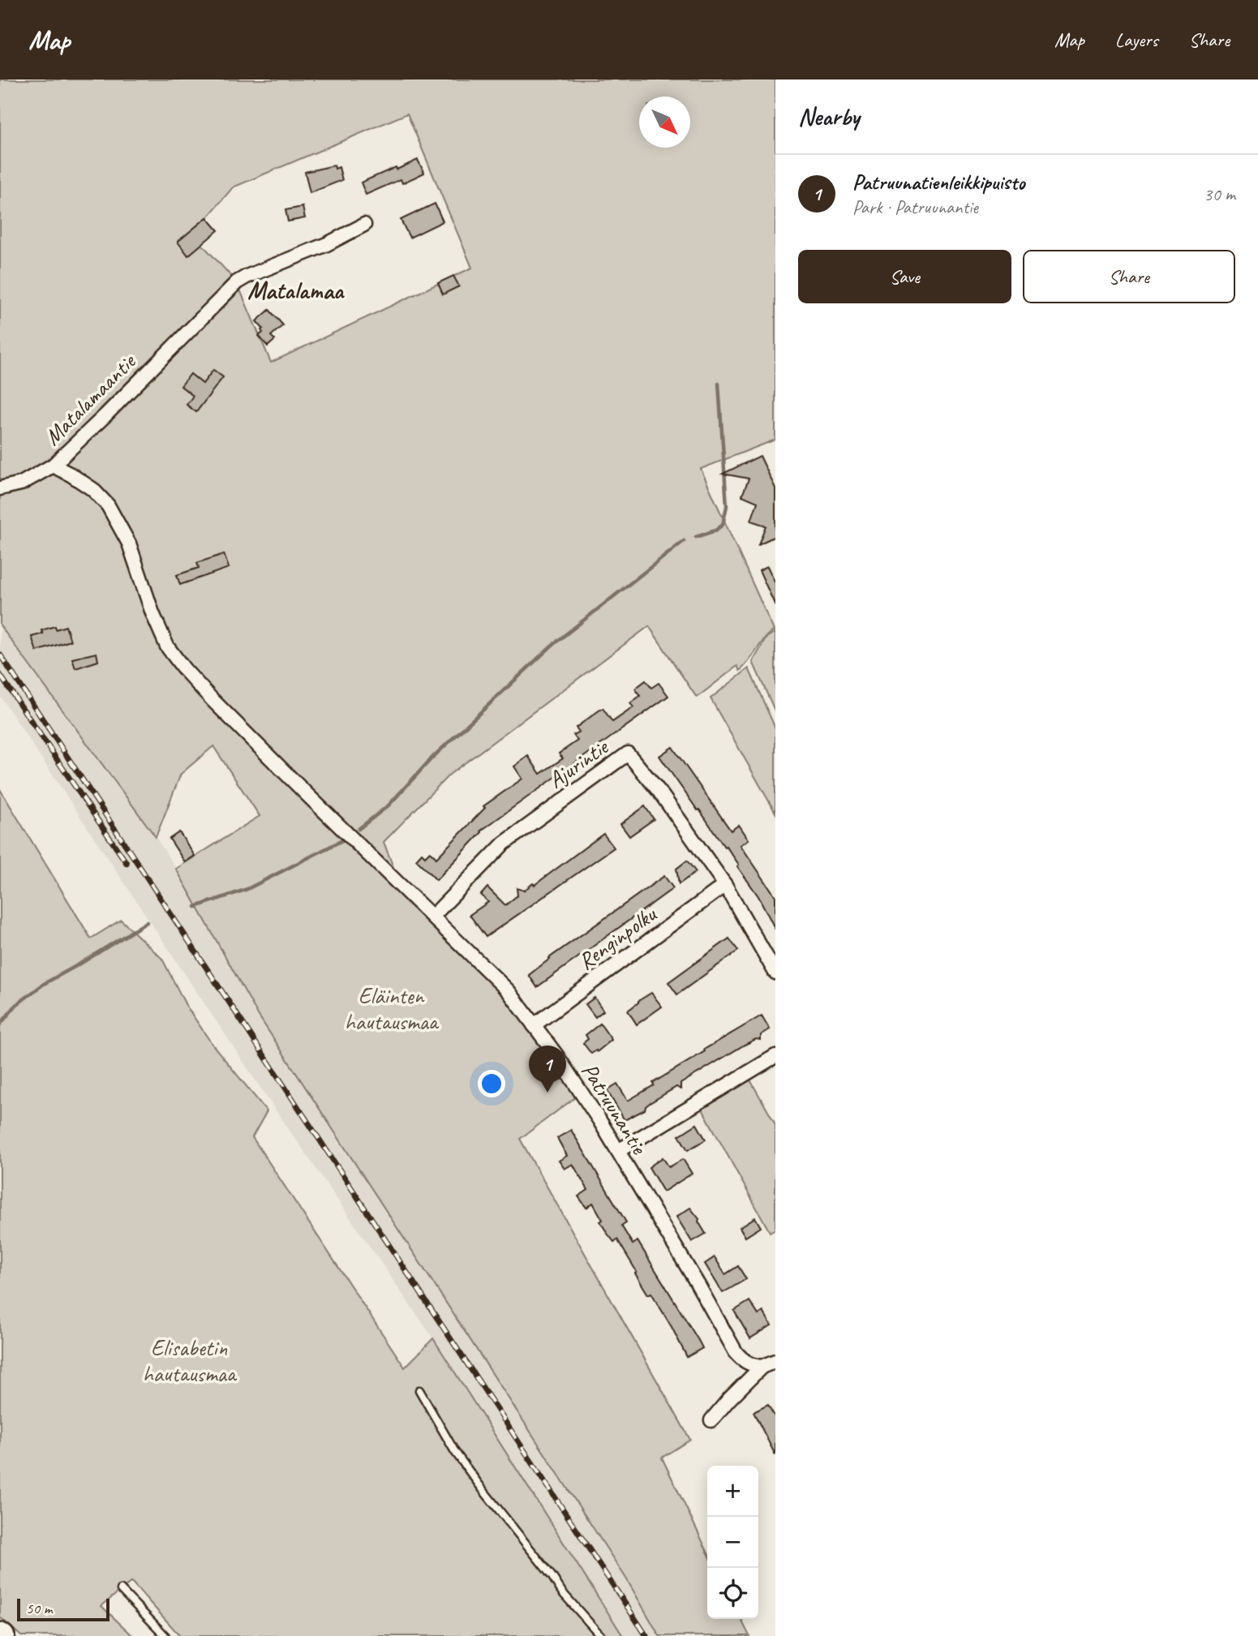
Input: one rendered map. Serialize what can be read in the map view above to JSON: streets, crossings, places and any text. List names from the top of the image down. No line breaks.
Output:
{"streets":{"street":["Matalamaantie","Ajurintie","Renginpolku","Patruunantie"]},"crossings":[["Matalamaantie","Patruunantie"],["Ajurintie","Renginpolku"],["Ajurintie","Patruunantie"],["Renginpolku","Patruunantie"]],"districts":["Matalamaa"],"parks":["Eläinten hautausmaa","Elisabetin hautausmaa"],"scale_bar":"50 m","north":"bottom right","page":{"header":"Map","nav":["Map","Layers","Share"],"heading":"Nearby","list":[{"mark":"1","name":"Patruunatienleikkipuisto","note":"Park · Patruunantie","value":"30 m"}],"buttons":["Save","Share"],"pins":"1","map_buttons":["+","−"],"scale":"50 m"}}
